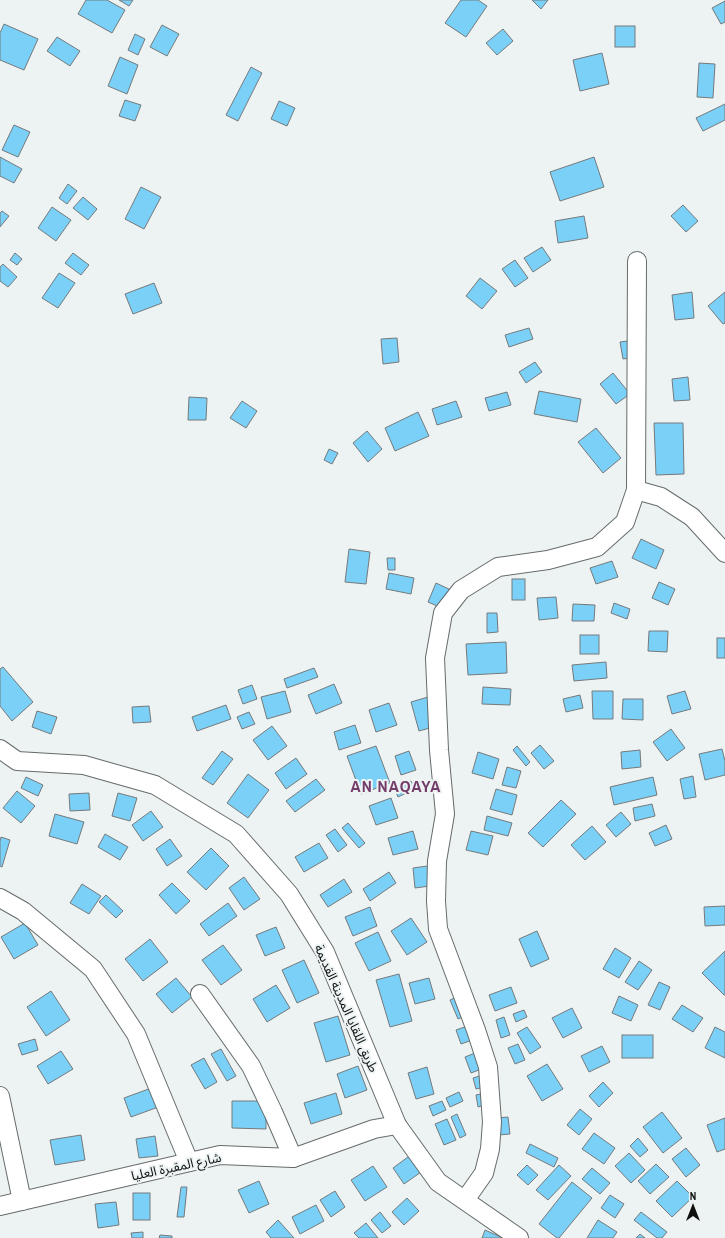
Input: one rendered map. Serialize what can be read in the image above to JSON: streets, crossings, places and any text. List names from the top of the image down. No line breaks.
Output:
{"streets":{"street":["طريق اللقايا المدينة القديمة","شارع المقبرة العليا"]},"crossings":[["طريق اللقايا المدينة القديمة","شارع المقبرة العليا"]],"districts":["AN NAQAYA"],"north":"top"}
